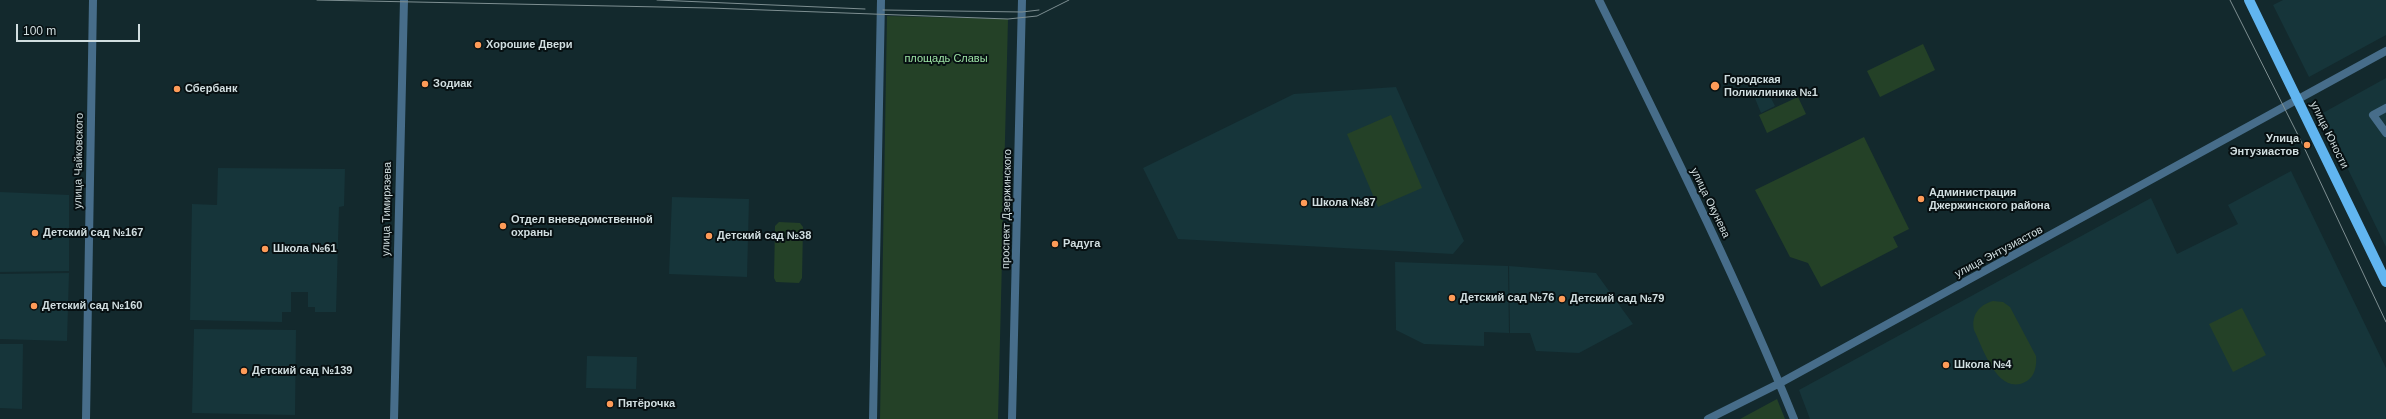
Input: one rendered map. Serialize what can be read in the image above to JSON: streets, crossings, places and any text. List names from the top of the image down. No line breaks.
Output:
{"streets":{"main road":["улица Юности"],"street":["улица Чайковского","улица Окунева","улица Тимирязева","проспект Дзержинского","улица Энтузиастов"]},"crossings":[["улица Юности","улица Энтузиастов"],["улица Окунева","улица Энтузиастов"]],"parks":["площадь Славы"],"places":["Хорошие Двери","Зодиак","Городская Поликлиника №1","Сбербанк","Улица Энтузиастов","Администрация Джержинского района","Школа №87","Отдел вневедомственной охраны","Детский сад №167","Детский сад №38","Радуга","Школа №61","Детский сад №76","Детский сад №79","Детский сад №160","Школа №4","Детский сад №139","Пятёрочка"],"scale_bar":"100 m"}
